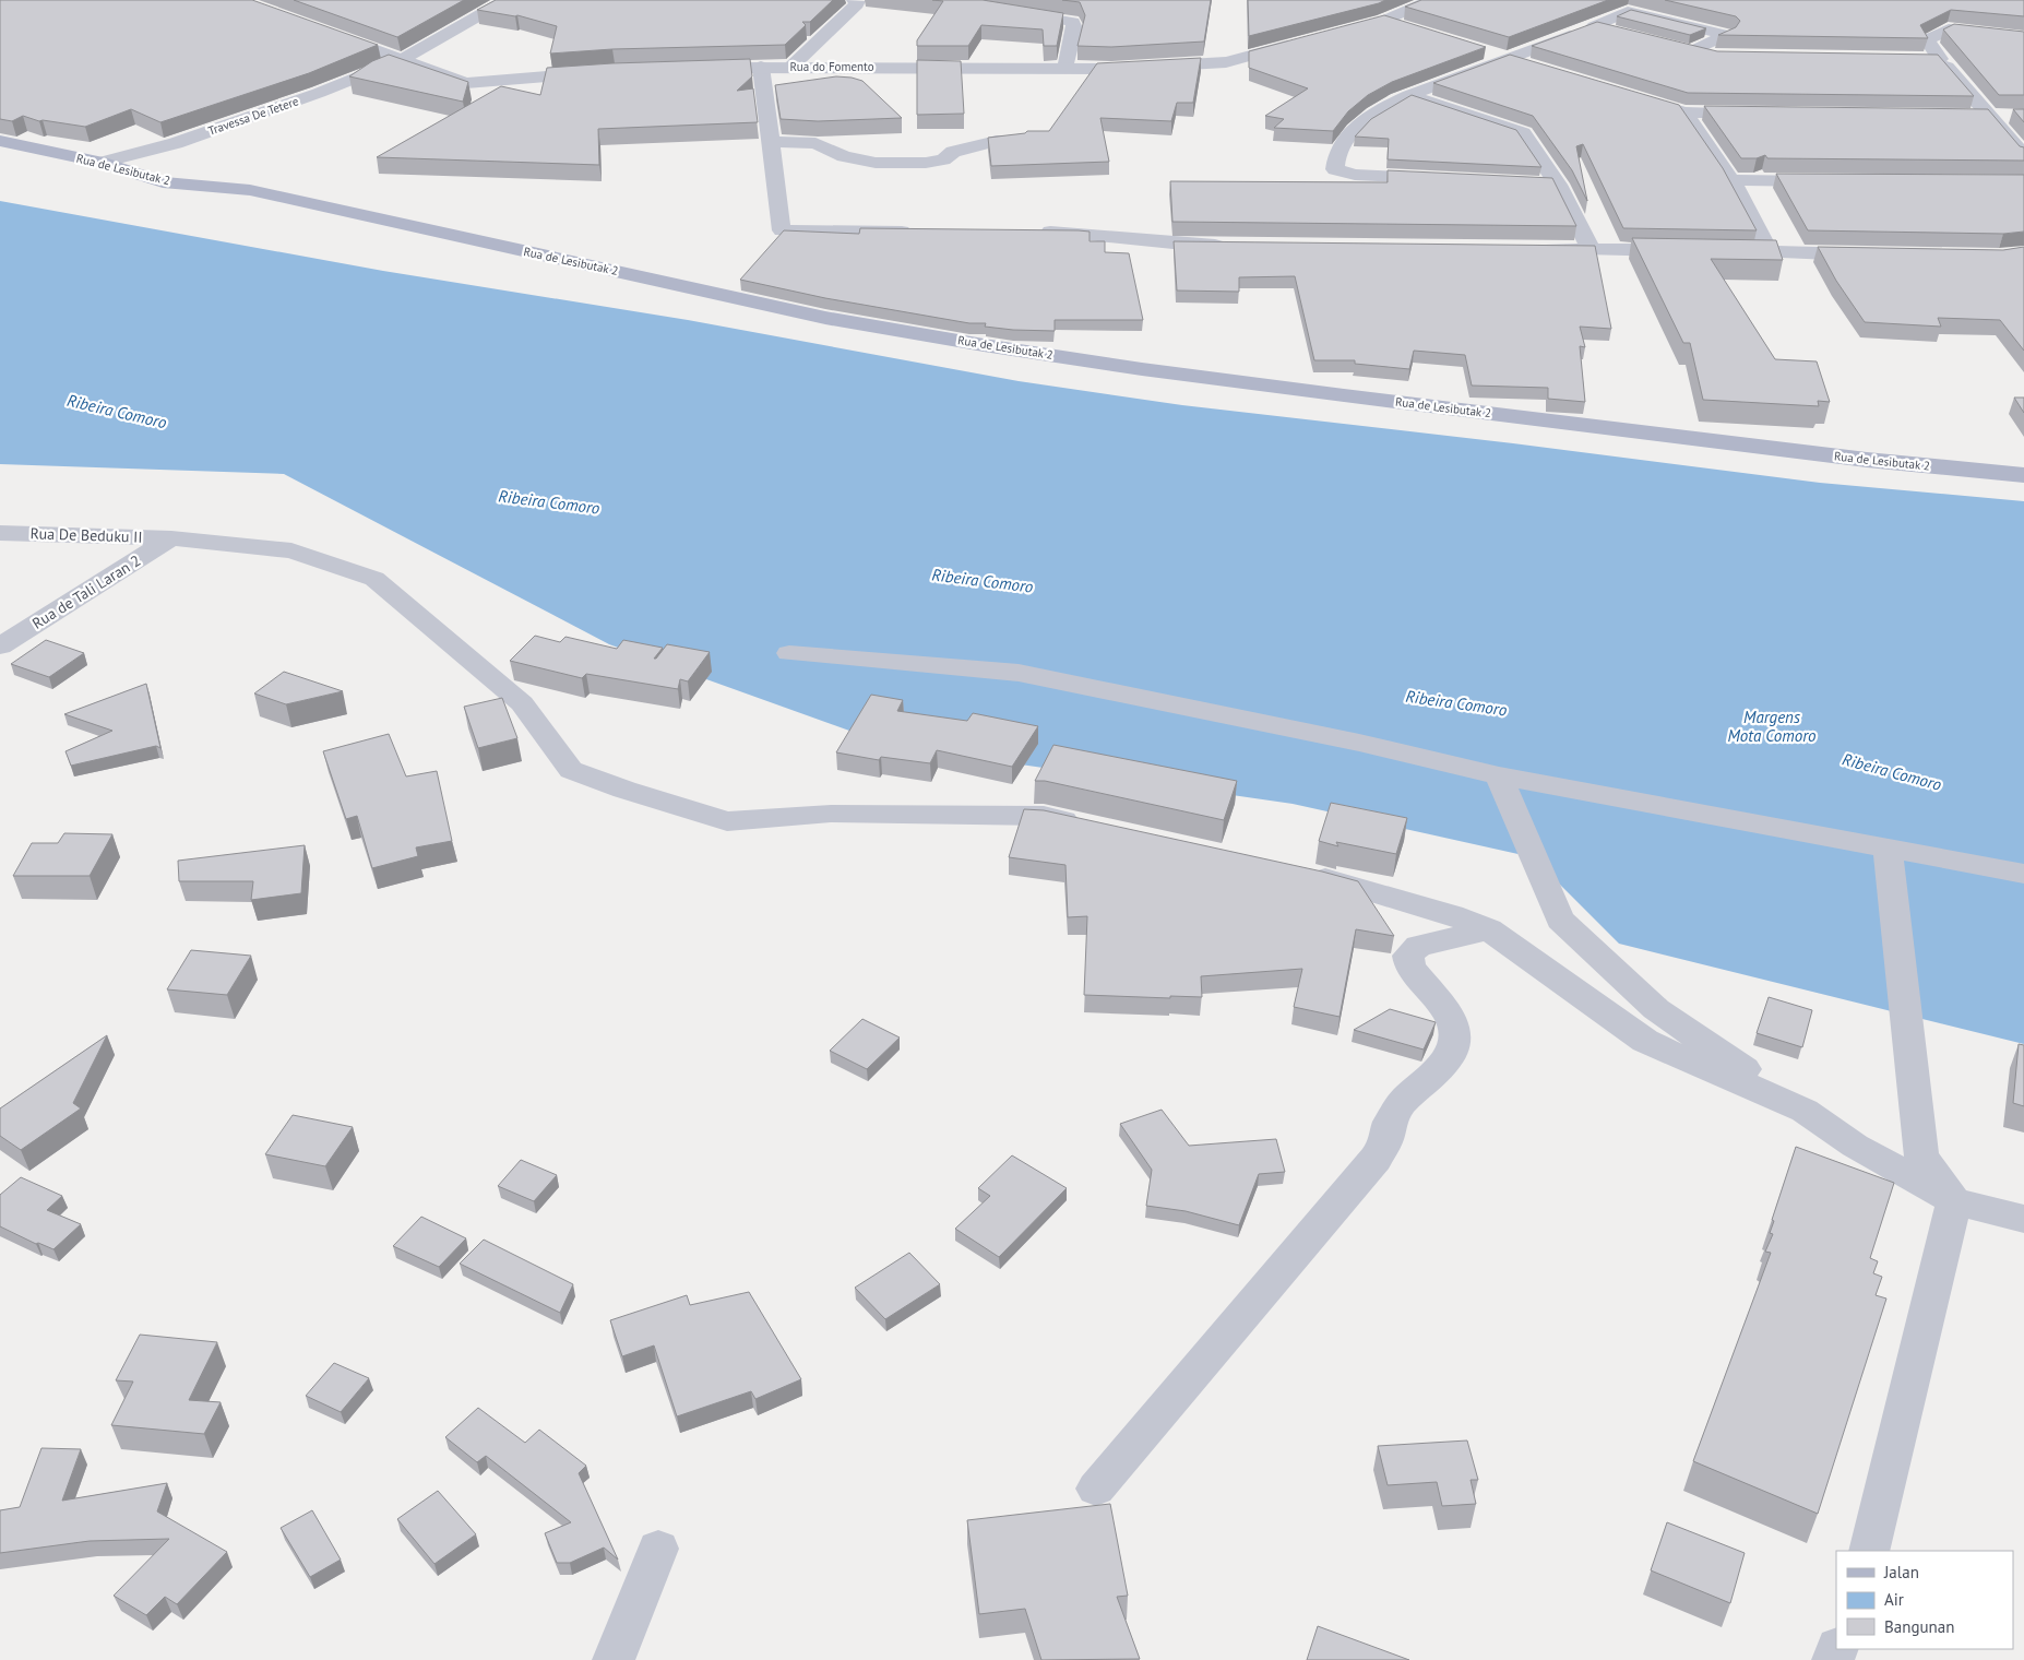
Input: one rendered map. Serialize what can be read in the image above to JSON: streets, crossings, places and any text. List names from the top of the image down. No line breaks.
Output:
{"streets":{"main road":["Rua de Lesibutak 2"],"street":["Rua do Fomento","Travessa De Tetere","Rua De Beduku II","Rua de Tali Laran 2"]},"crossings":[["Travessa De Tetere","Rua de Lesibutak 2"],["Rua De Beduku II","Rua de Tali Laran 2"]],"water":["Ribeira Comoro","Margens Mota Comoro"],"legend":["Jalan","Air","Bangunan"]}
